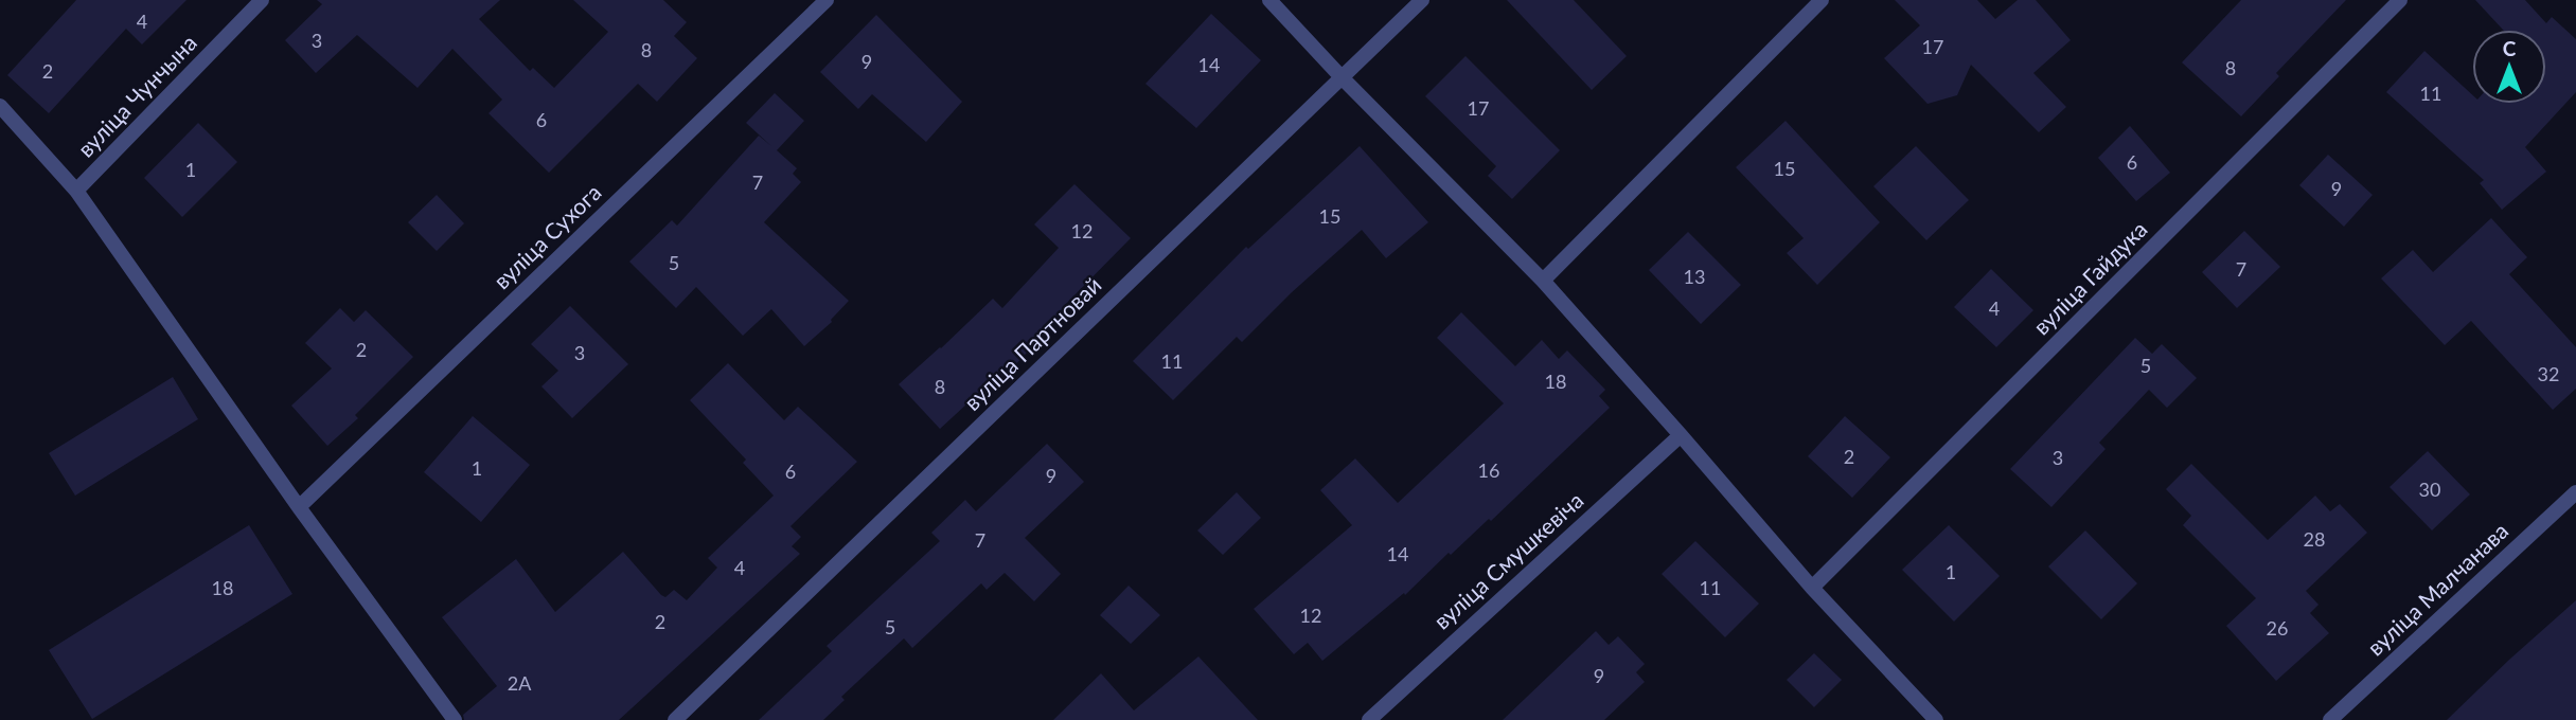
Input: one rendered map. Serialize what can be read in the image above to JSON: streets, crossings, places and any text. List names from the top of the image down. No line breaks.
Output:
{"streets":{"street":["вуліца Чунчына","вуліца Сухога","вуліца Гайдука","вуліца Партновай","вуліца Смушкевіча","вуліца Малчанава"]},"house_numbers":["4","3","17","8","9","14","8","2","11","17","6","6","15","1","7","9","15","12","5","7","13","4","2","3","11","5","32","18","8","2","3","1","16","6","9","30","28","7","14","4","1","18","11","12","2","5","26","9","2А"],"north":"top"}
